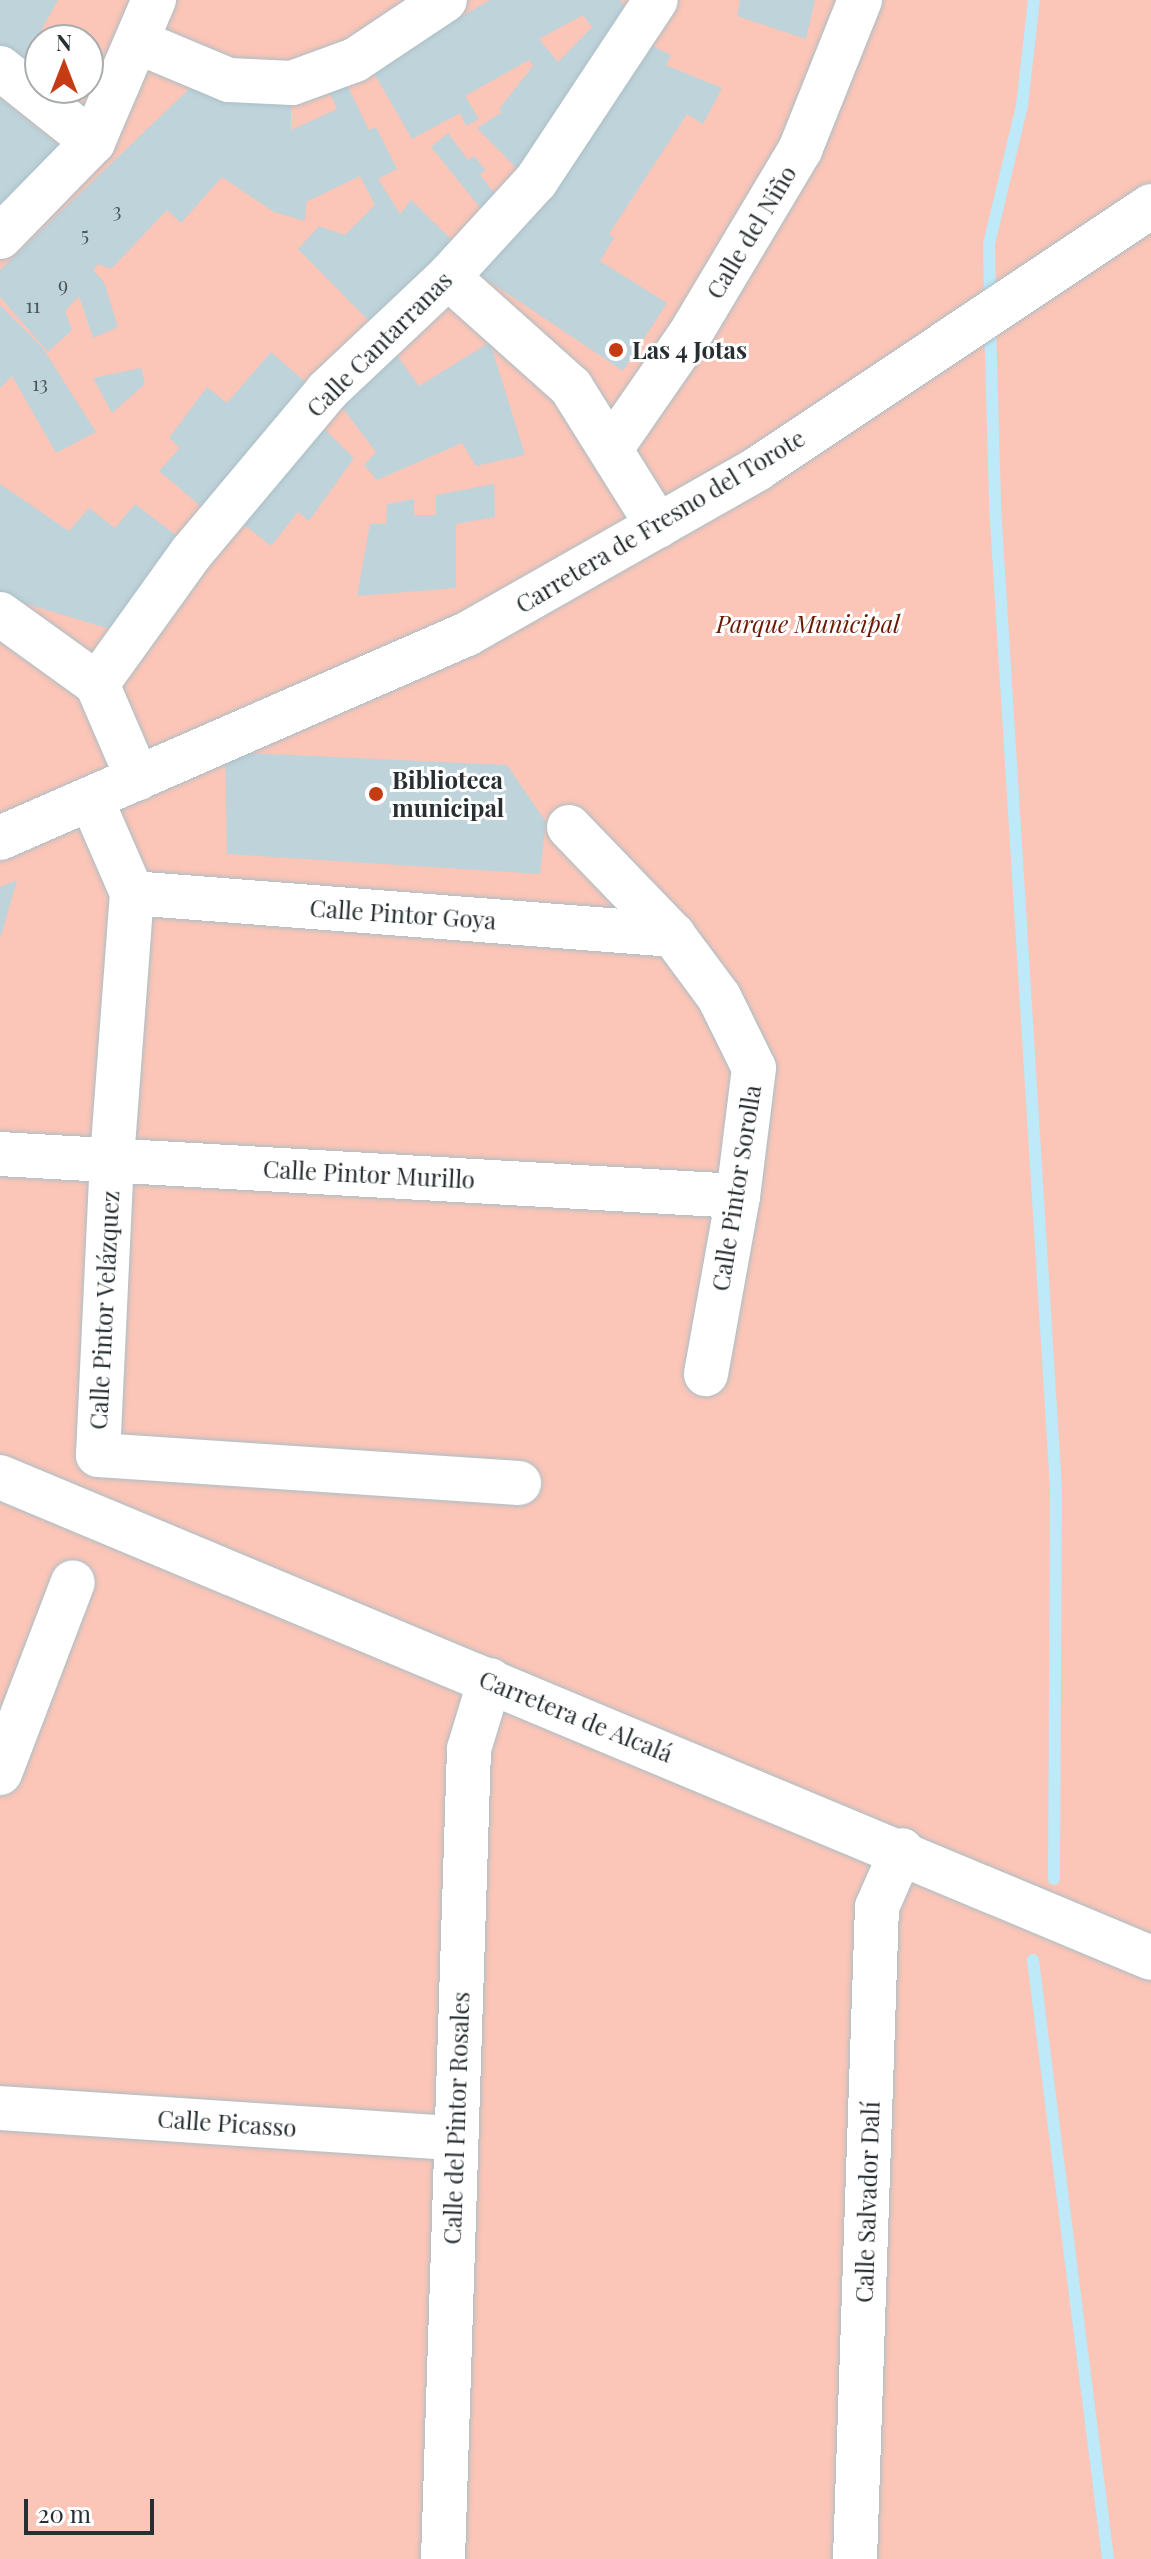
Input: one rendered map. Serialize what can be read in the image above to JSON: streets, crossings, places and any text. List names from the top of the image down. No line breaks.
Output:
{"streets":{"street":["Calle del Niño","Calle Cantarranas","Carretera de Fresno del Torote","Calle Pintor Goya","Calle Pintor Murillo","Calle Pintor Sorolla","Calle Pintor Velázquez","Carretera de Alcalá","Calle del Pintor Rosales","Calle Picasso","Calle Salvador Dalí"]},"crossings":[["Carretera de Fresno del Torote","Calle Pintor Velázquez"],["Calle Pintor Goya","Calle Pintor Sorolla"],["Calle Pintor Goya","Calle Pintor Velázquez"],["Calle Pintor Murillo","Calle Pintor Sorolla"],["Calle Pintor Murillo","Calle Pintor Velázquez"],["Carretera de Alcalá","Calle del Pintor Rosales"],["Carretera de Alcalá","Calle Salvador Dalí"],["Calle del Pintor Rosales","Calle Picasso"]],"parks":["Parque Municipal"],"places":["Las 4 Jotas","Biblioteca municipal"],"house_numbers":["3","5","9","11","13"],"scale_bar":"20 m","north":"top"}
